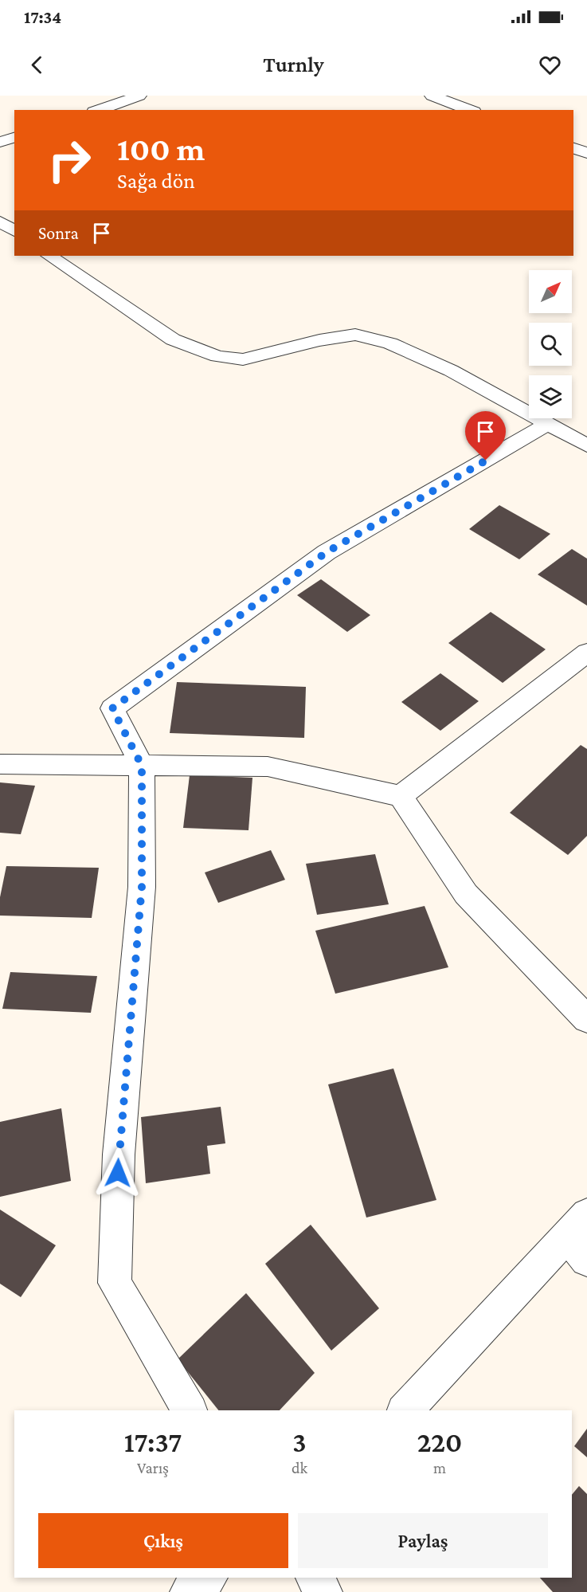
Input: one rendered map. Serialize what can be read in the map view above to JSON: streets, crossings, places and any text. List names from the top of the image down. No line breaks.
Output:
{"north":"top right","page":{"status":"17:34","header":"Turnly","turn":["100 m","Sağa dön"],"then":"Sonra","eta":["17:37","Varış","3","dk","220","m"],"buttons":["Çıkış","Paylaş"]}}
